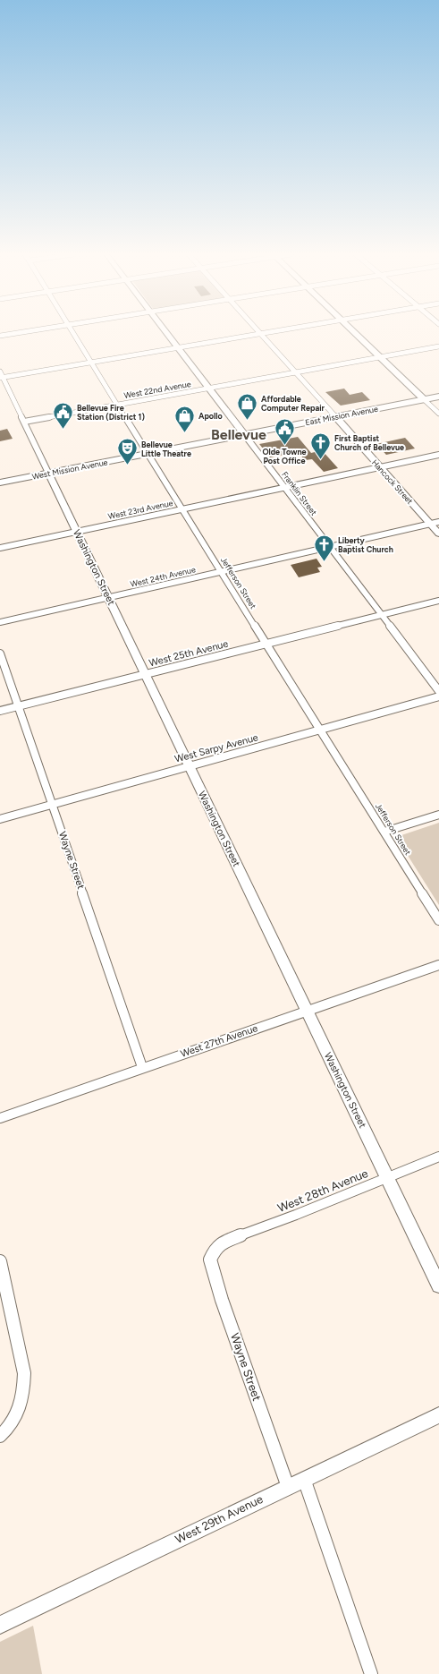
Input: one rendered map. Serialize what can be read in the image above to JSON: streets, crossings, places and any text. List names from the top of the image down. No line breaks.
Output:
{"streets":{"main road":["East Mission Avenue","West Mission Avenue"],"street":["West 22nd Avenue","Hancock Street","Franklin Street","West 23rd Avenue","Washington Street","West 24th Avenue","Jefferson Street","West 25th Avenue","West Sarpy Avenue","Wayne Street","West 27th Avenue","West 28th Avenue","West 29th Avenue"]},"crossings":[["West 22nd Avenue","Hancock Street"],["West 22nd Avenue","Franklin Street"],["West 22nd Avenue","Washington Street"],["West 22nd Avenue","Jefferson Street"],["East Mission Avenue","West Mission Avenue"],["East Mission Avenue","Hancock Street"],["East Mission Avenue","Franklin Street"],["West Mission Avenue","Franklin Street"],["West Mission Avenue","Washington Street"],["West Mission Avenue","Jefferson Street"],["Hancock Street","West 23rd Avenue"],["Hancock Street","West 24th Avenue"],["Franklin Street","West 23rd Avenue"],["Franklin Street","West 24th Avenue"],["Franklin Street","West 25th Avenue"],["West 23rd Avenue","Washington Street"],["West 23rd Avenue","Jefferson Street"],["Washington Street","West 24th Avenue"],["Washington Street","West 25th Avenue"],["Washington Street","West Sarpy Avenue"],["Washington Street","West 27th Avenue"],["Washington Street","West 28th Avenue"],["West 24th Avenue","Jefferson Street"],["Jefferson Street","West 25th Avenue"],["Jefferson Street","West Sarpy Avenue"],["West 25th Avenue","Wayne Street"],["West Sarpy Avenue","Wayne Street"],["Wayne Street","West 27th Avenue"],["Wayne Street","West 28th Avenue"],["Wayne Street","West 29th Avenue"]],"districts":["Bellevue"],"places":{"shop":["Affordable Computer Repair","Apollo"],"public building":["Bellevue Fire Station (District 1)","Olde Towne Post Office"],"church":["First Baptist Church of Bellevue","Liberty Baptist Church"],"theatre":["Bellevue Little Theatre"]}}
